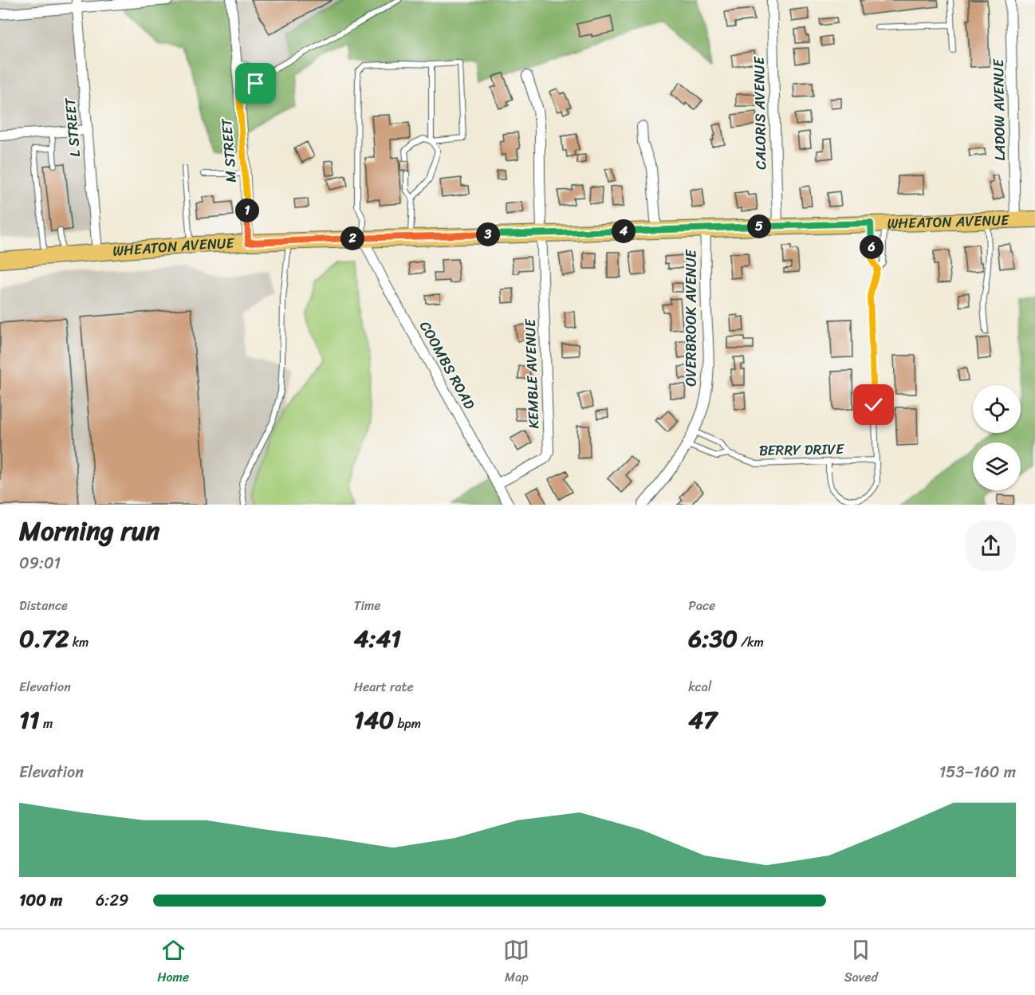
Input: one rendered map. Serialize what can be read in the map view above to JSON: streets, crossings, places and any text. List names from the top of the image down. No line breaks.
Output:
{"streets":{"main road":["WHEATON AVENUE"],"street":["LADOW AVENUE","CALORIS AVENUE","L STREET","M STREET","OVERBROOK AVENUE","COOMBS ROAD","KEMBLE AVENUE"],"lane":["BERRY DRIVE"]},"crossings":[["LADOW AVENUE","WHEATON AVENUE"],["CALORIS AVENUE","WHEATON AVENUE"],["L STREET","WHEATON AVENUE"],["M STREET","WHEATON AVENUE"],["WHEATON AVENUE","OVERBROOK AVENUE"],["WHEATON AVENUE","COOMBS ROAD"],["WHEATON AVENUE","KEMBLE AVENUE"],["OVERBROOK AVENUE","BERRY DRIVE"],["COOMBS ROAD","KEMBLE AVENUE"]],"page":{"pins":["1","5","4","3","2","6"],"heading":["Morning run","09:01"],"stats":[["Distance","0.72 km"],["Time","4:41"],["Pace","6:30 /km"],["Elevation","11 m"],["Heart rate","140 bpm"],["kcal","47"]],"chart":["Elevation","153–160 m"],"list":[{"name":"100 m","note":"6:29"}],"tabs":["Home","Map","Saved"]}}
